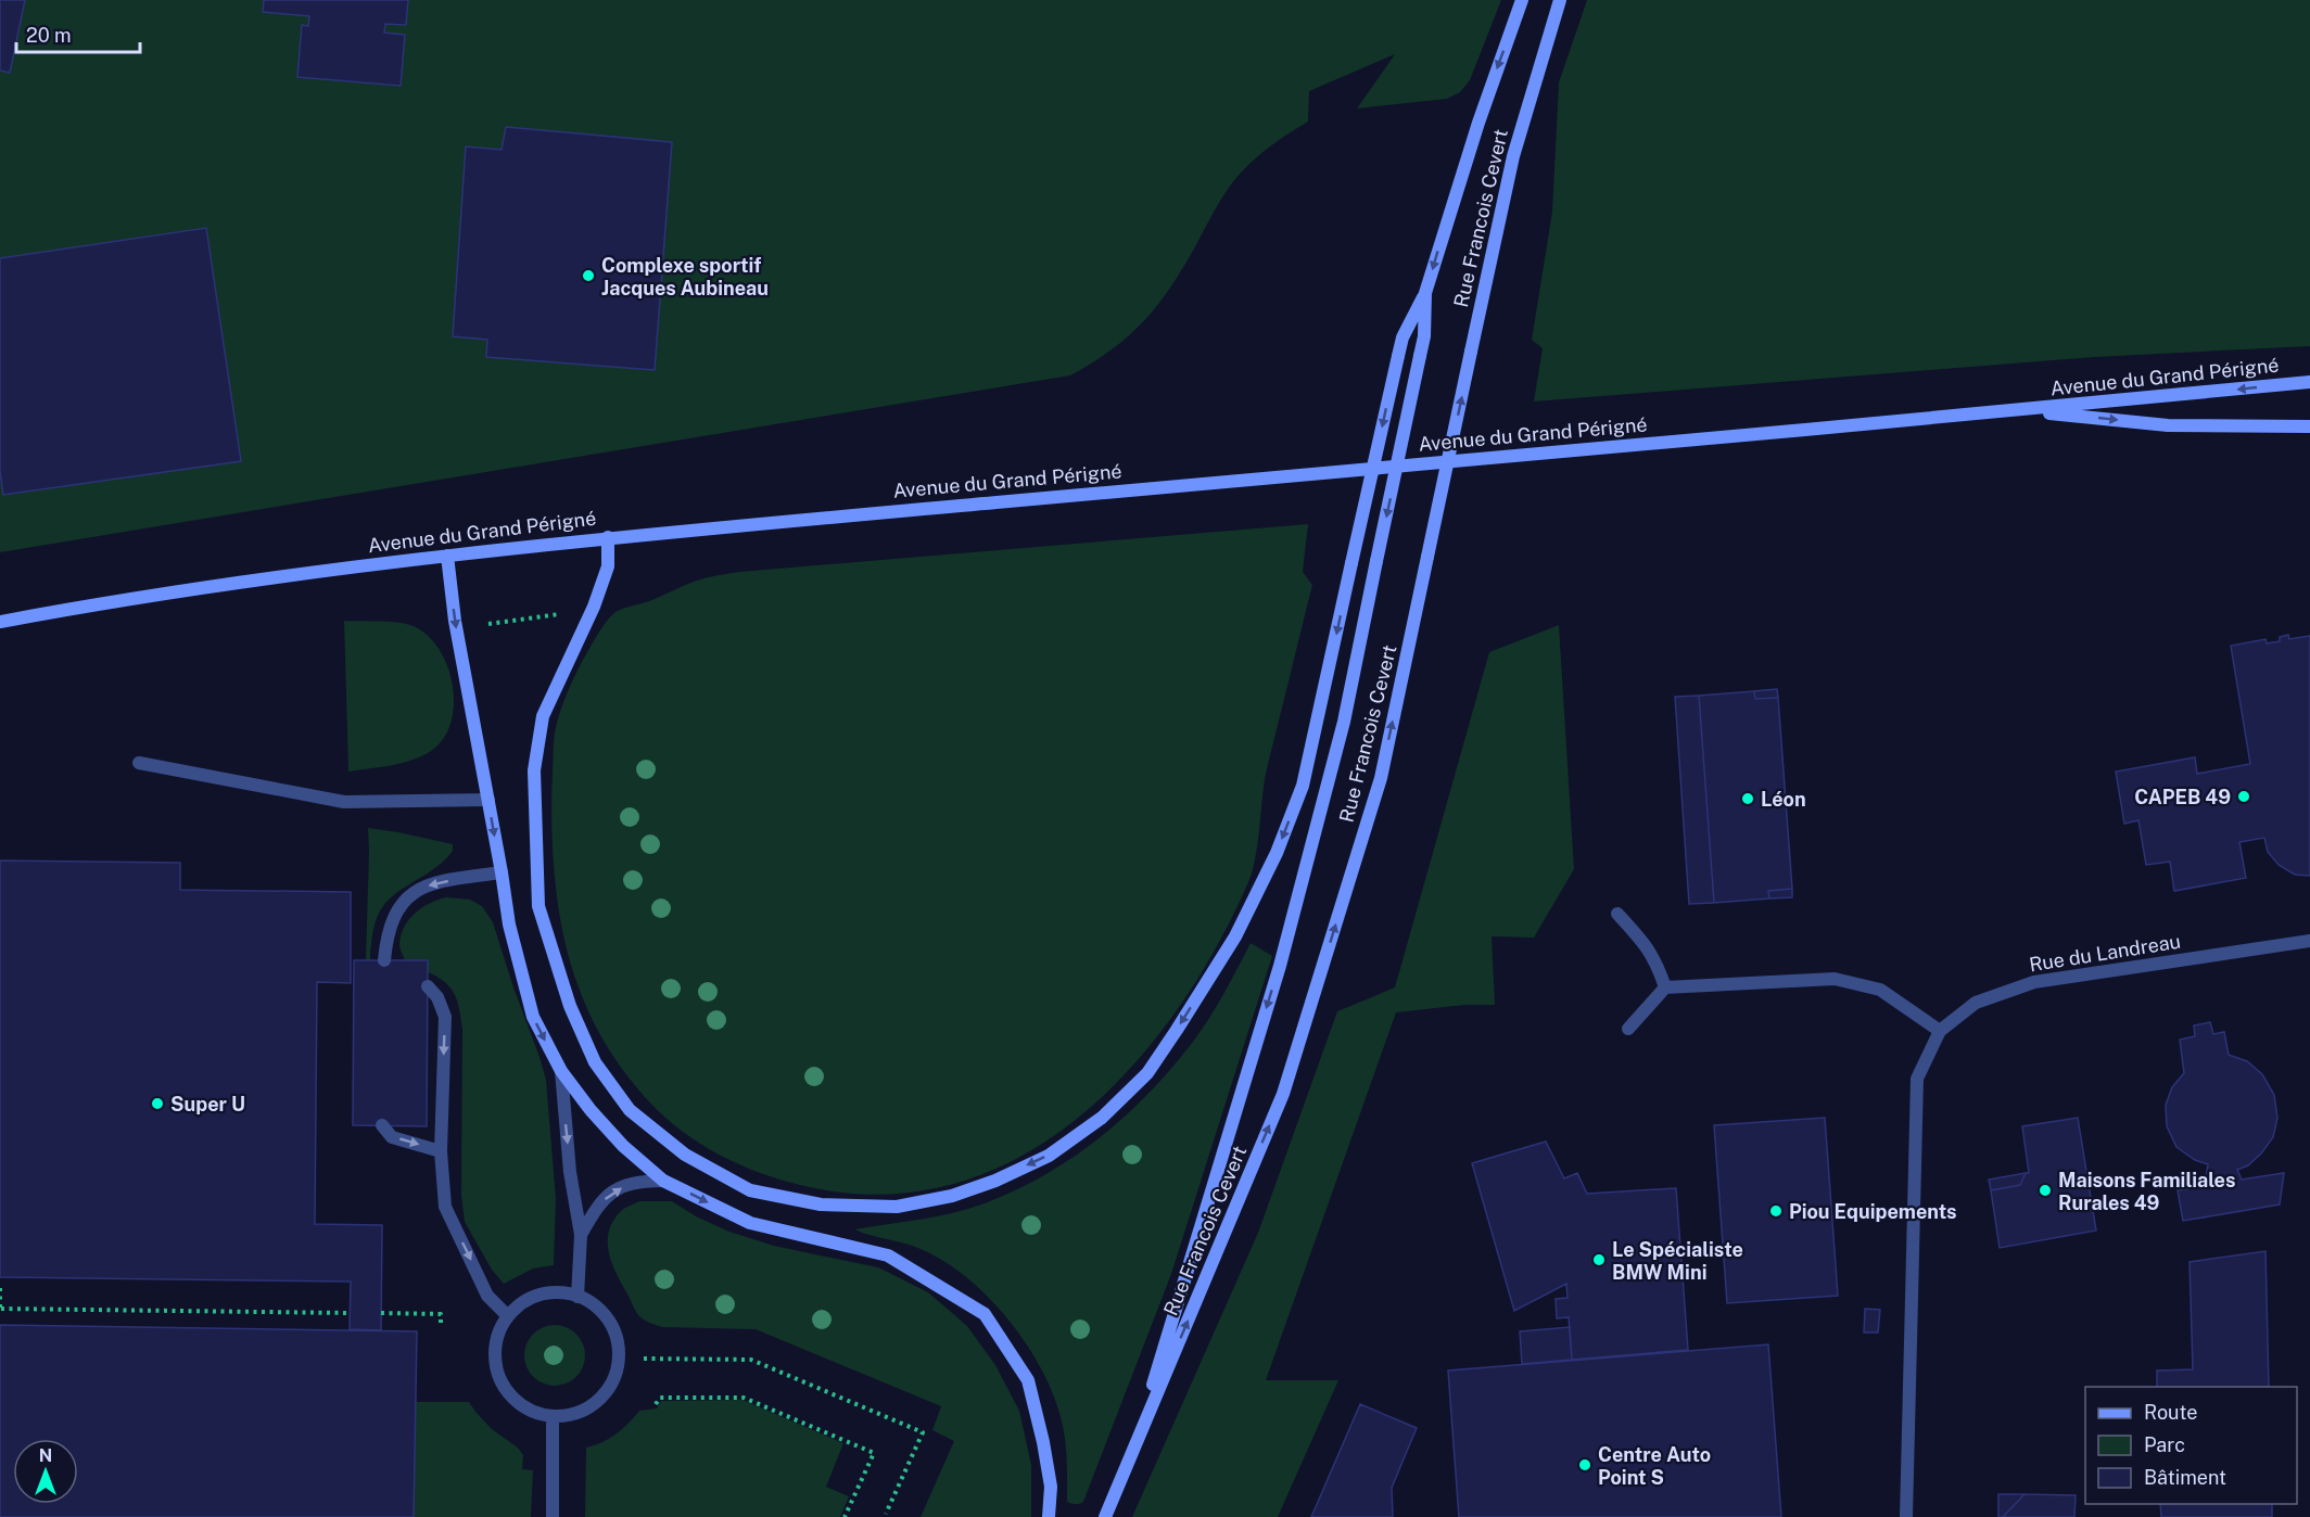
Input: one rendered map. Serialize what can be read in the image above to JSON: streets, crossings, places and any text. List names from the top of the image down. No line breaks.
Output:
{"streets":{"street":["Rue Francois Cevert","Avenue du Grand Périgné","Rue du Landreau"]},"places":["Complexe sportif Jacques Aubineau","CAPEB 49","Léon","Super U","Maisons Familiales Rurales 49","Piou Equipements","Le Spécialiste BMW Mini","Centre Auto Point S"],"legend":["Route","Parc","Bâtiment"],"scale_bar":"20 m","north":"top"}
